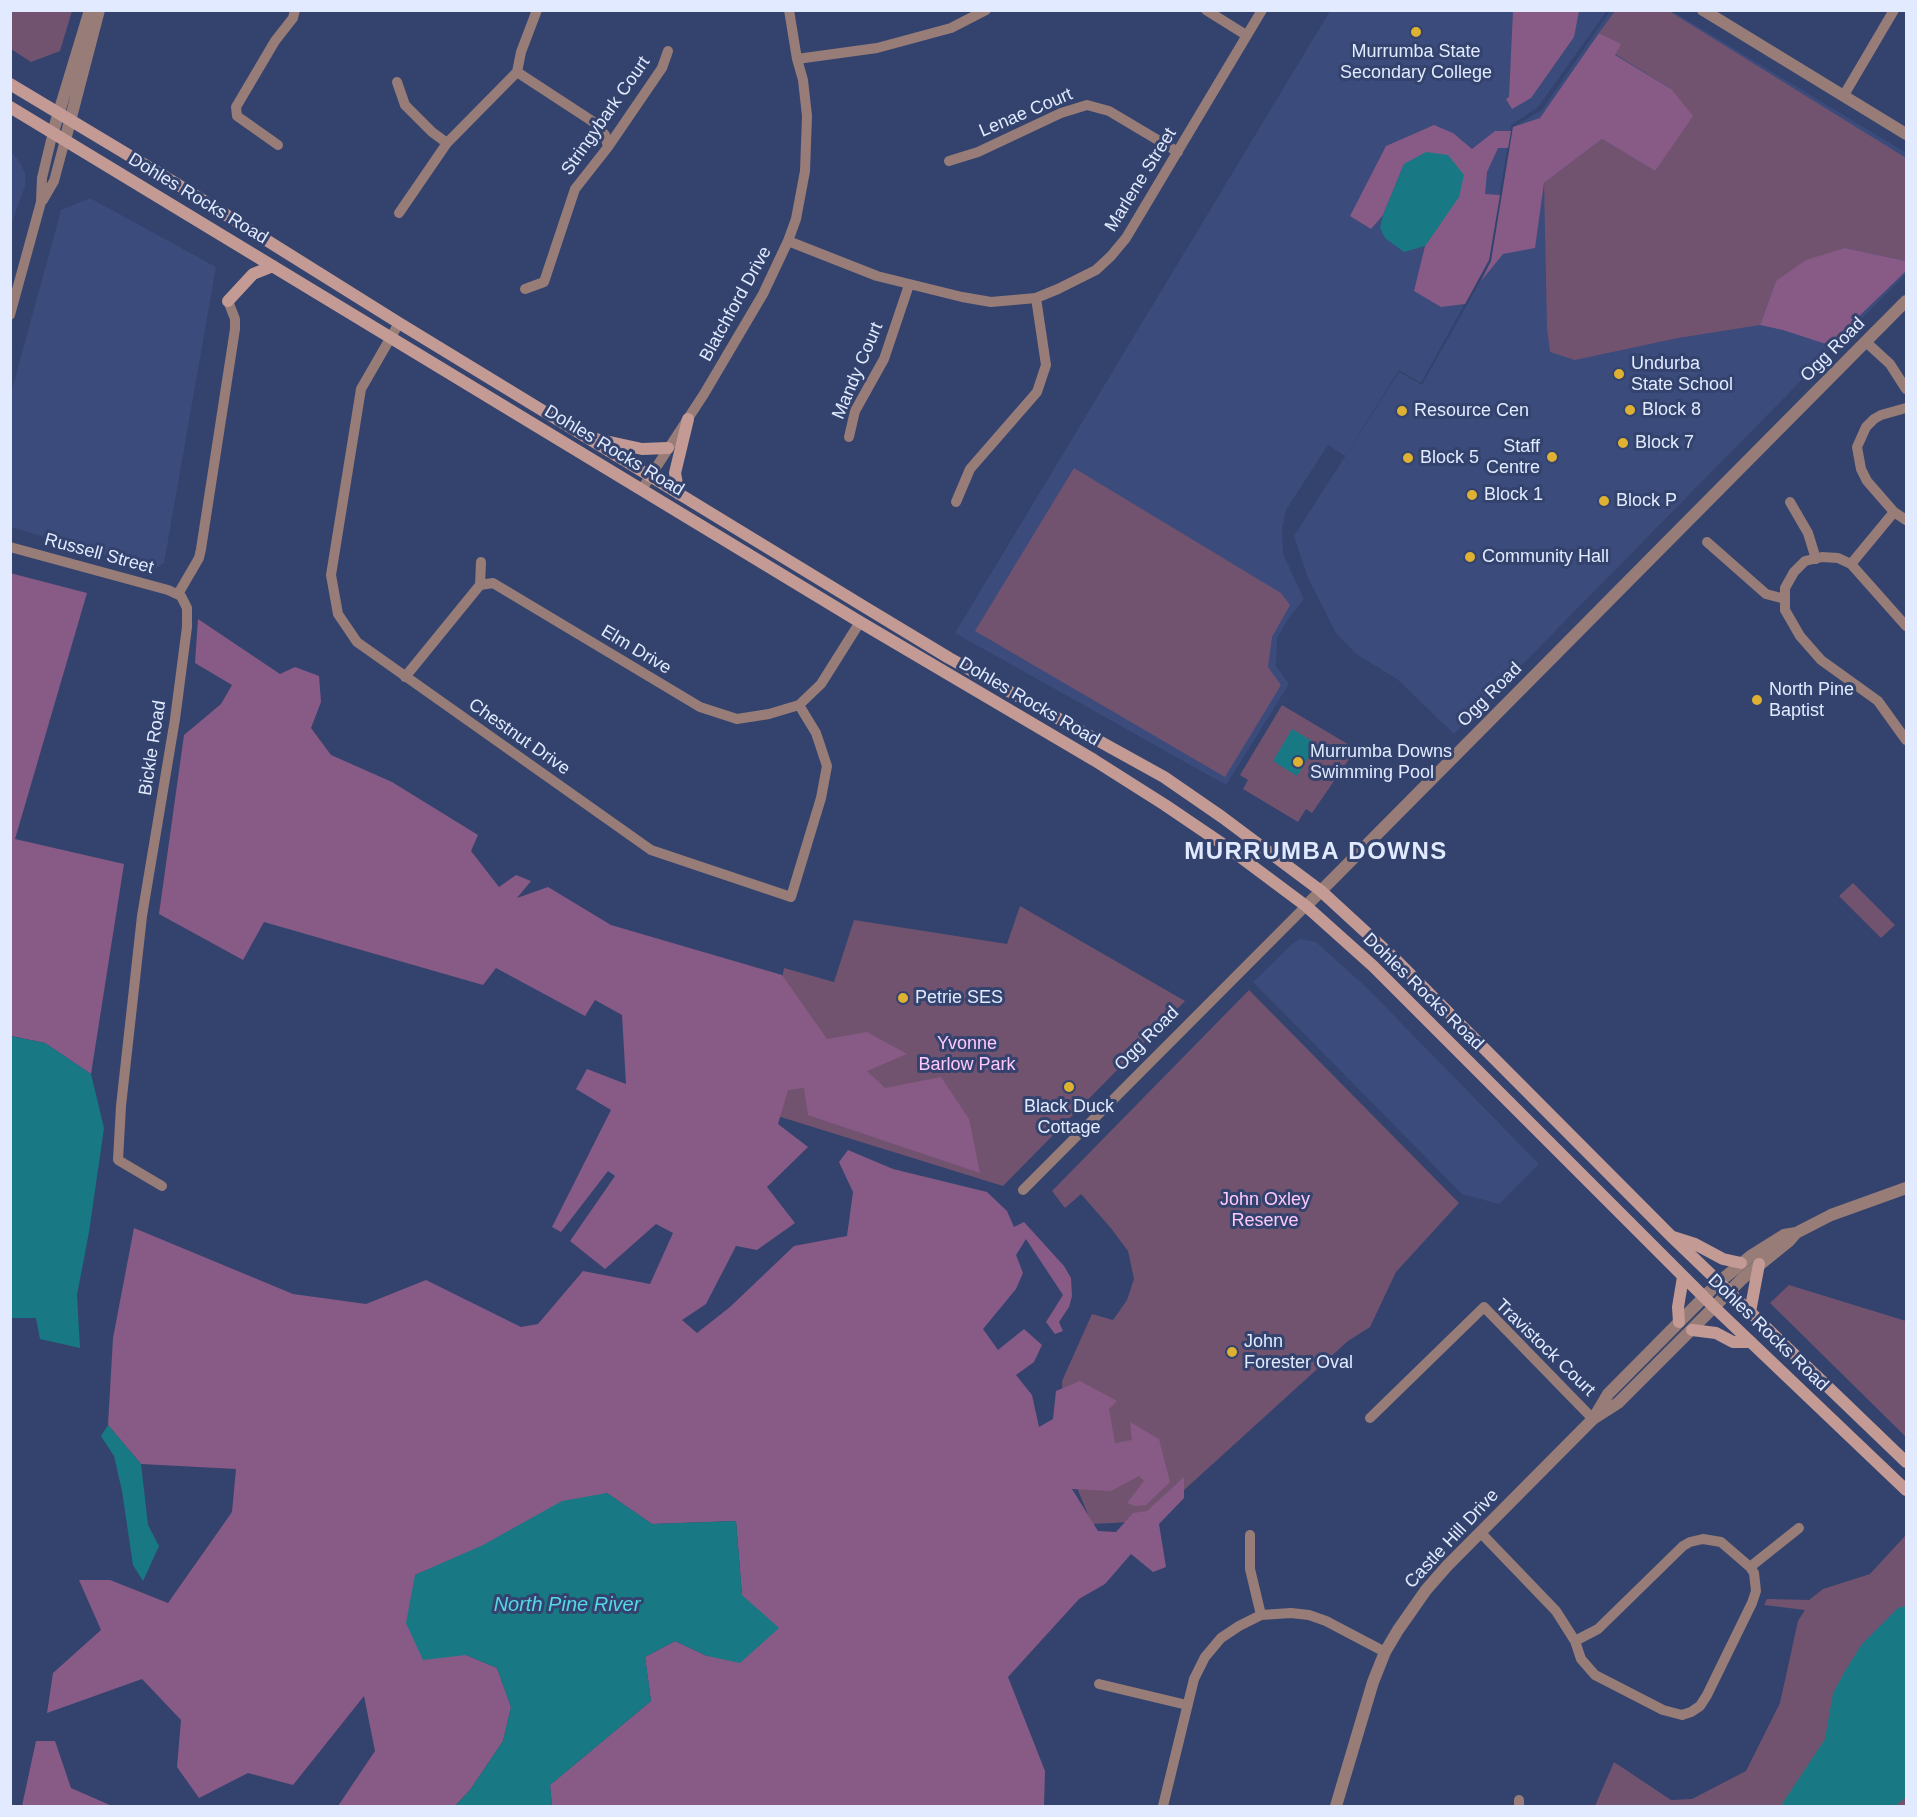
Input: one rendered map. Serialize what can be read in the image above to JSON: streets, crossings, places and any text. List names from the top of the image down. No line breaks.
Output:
{"streets":{"main road":["Dohles Rocks Road"],"street":["Lenae Court","Stringybark Court","Marlene Street","Blatchford Drive","Ogg Road","Mandy Court","Russell Street","Elm Drive","Chestnut Drive","Bickle Road","Travistock Court","Castle Hill Drive"]},"crossings":[["Lenae Court","Marlene Street"],["Marlene Street","Blatchford Drive"],["Marlene Street","Mandy Court"],["Dohles Rocks Road","Blatchford Drive"],["Dohles Rocks Road","Ogg Road"],["Dohles Rocks Road","Elm Drive"],["Dohles Rocks Road","Chestnut Drive"],["Dohles Rocks Road","Castle Hill Drive"],["Russell Street","Bickle Road"],["Elm Drive","Chestnut Drive"],["Travistock Court","Castle Hill Drive"]],"districts":["MURRUMBA DOWNS"],"water":["North Pine River"],"parks":["Yvonne Barlow Park","John Oxley Reserve"],"places":["Murrumba State Secondary College","Undurba State School","Block 8","Resource Cen","Block 7","Staff Centre","Block 5","Block 1","Block P","Community Hall","North Pine Baptist","Murrumba Downs Swimming Pool","Petrie SES","Black Duck Cottage","John Forester Oval"]}
